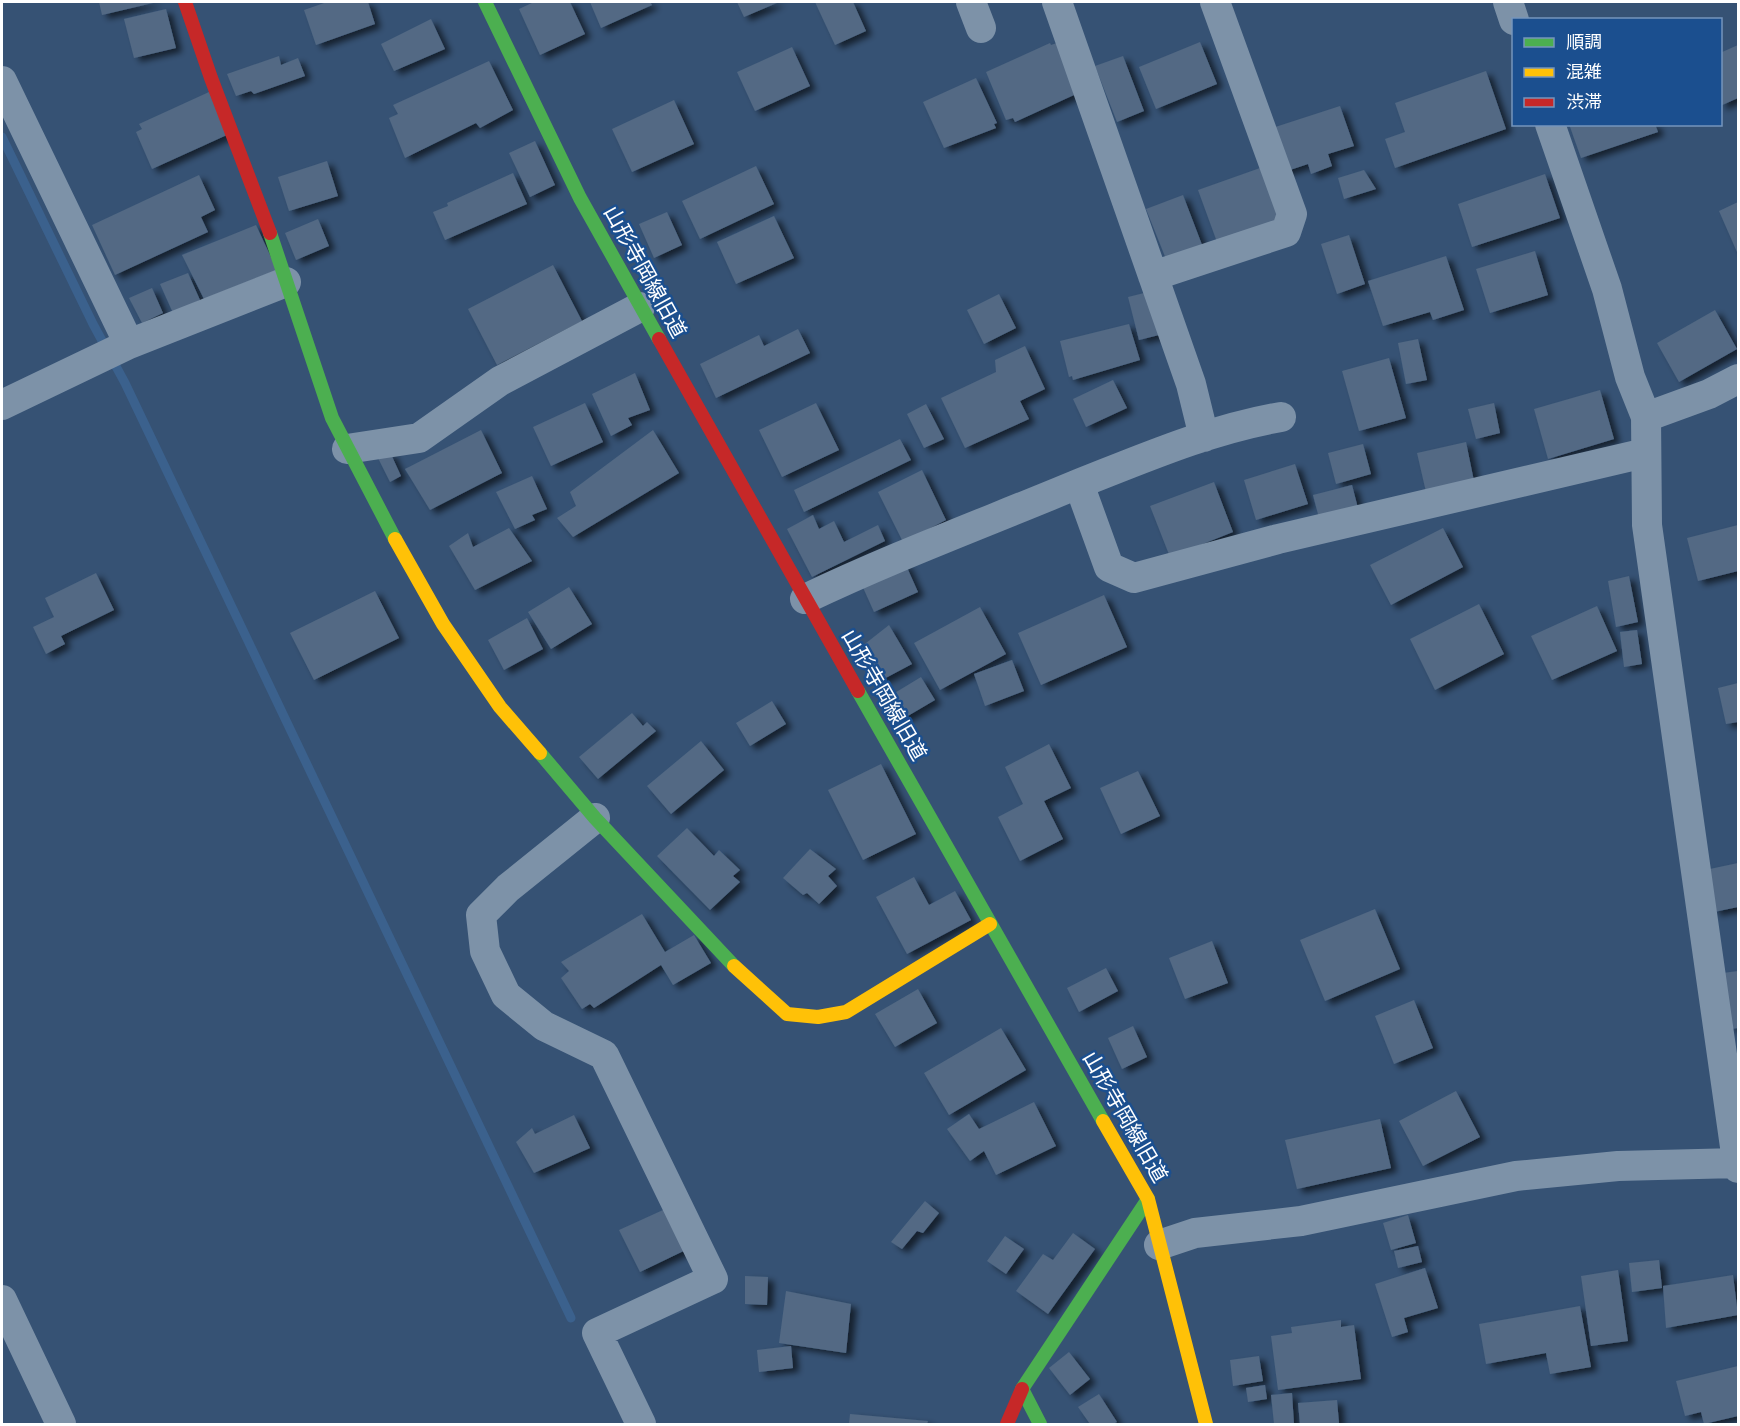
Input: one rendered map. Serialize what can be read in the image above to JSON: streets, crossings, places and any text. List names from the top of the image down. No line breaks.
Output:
{"streets":{"street":["山形寺岡線旧道"]},"legend":["順調","混雑","渋滞"]}
